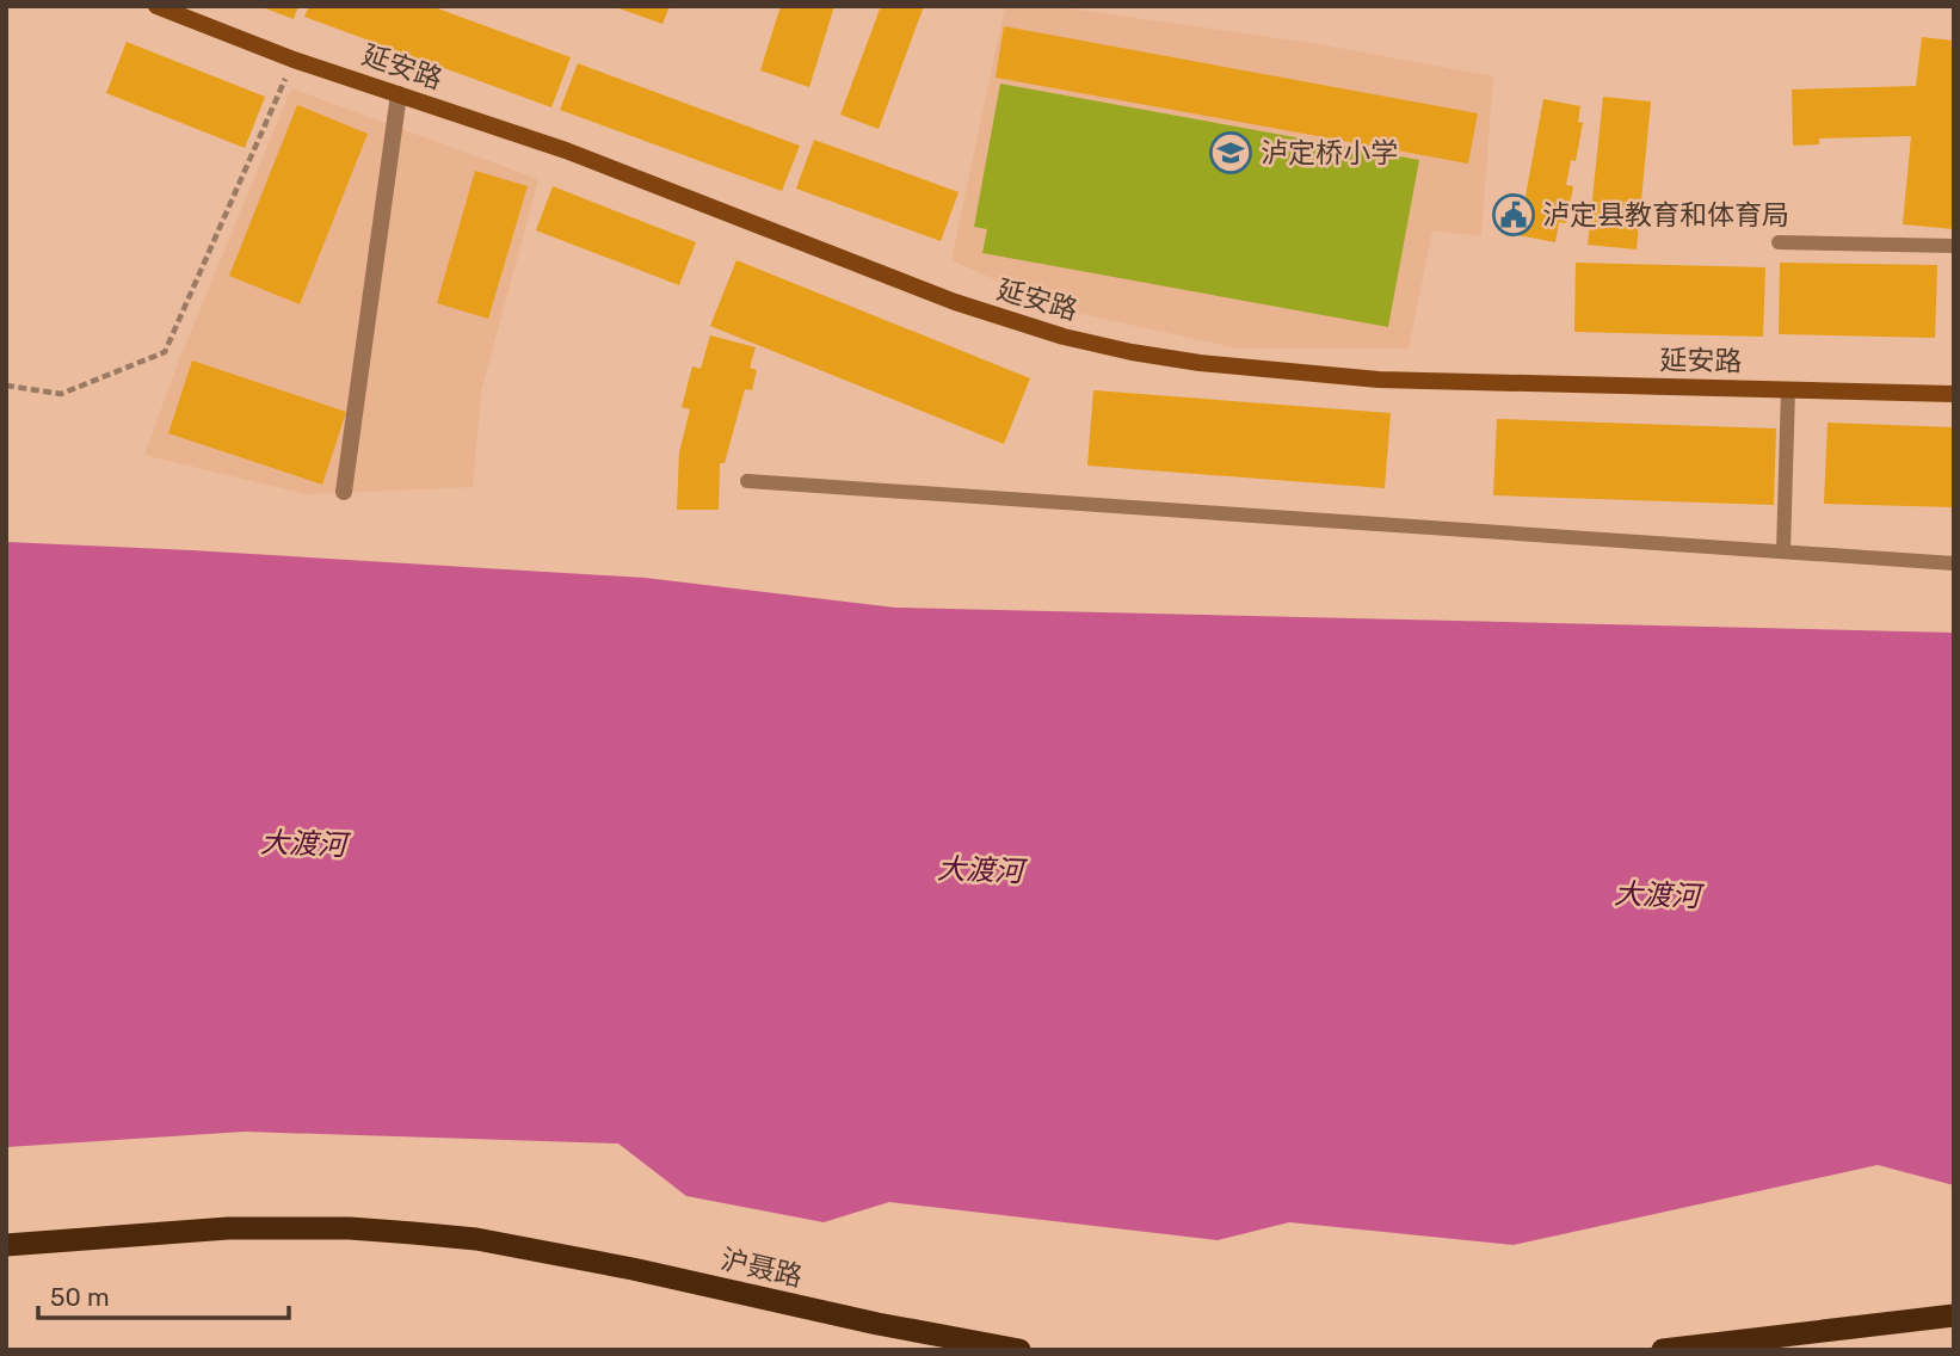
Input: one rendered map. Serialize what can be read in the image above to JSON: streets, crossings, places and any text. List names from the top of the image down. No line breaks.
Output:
{"streets":{"highway":["沪聂路"],"main road":["延安路"]},"water":["大渡河"],"places":{"school or university":["泸定桥小学"],"public building":["泸定县教育和体育局"]},"scale_bar":"50 m"}
